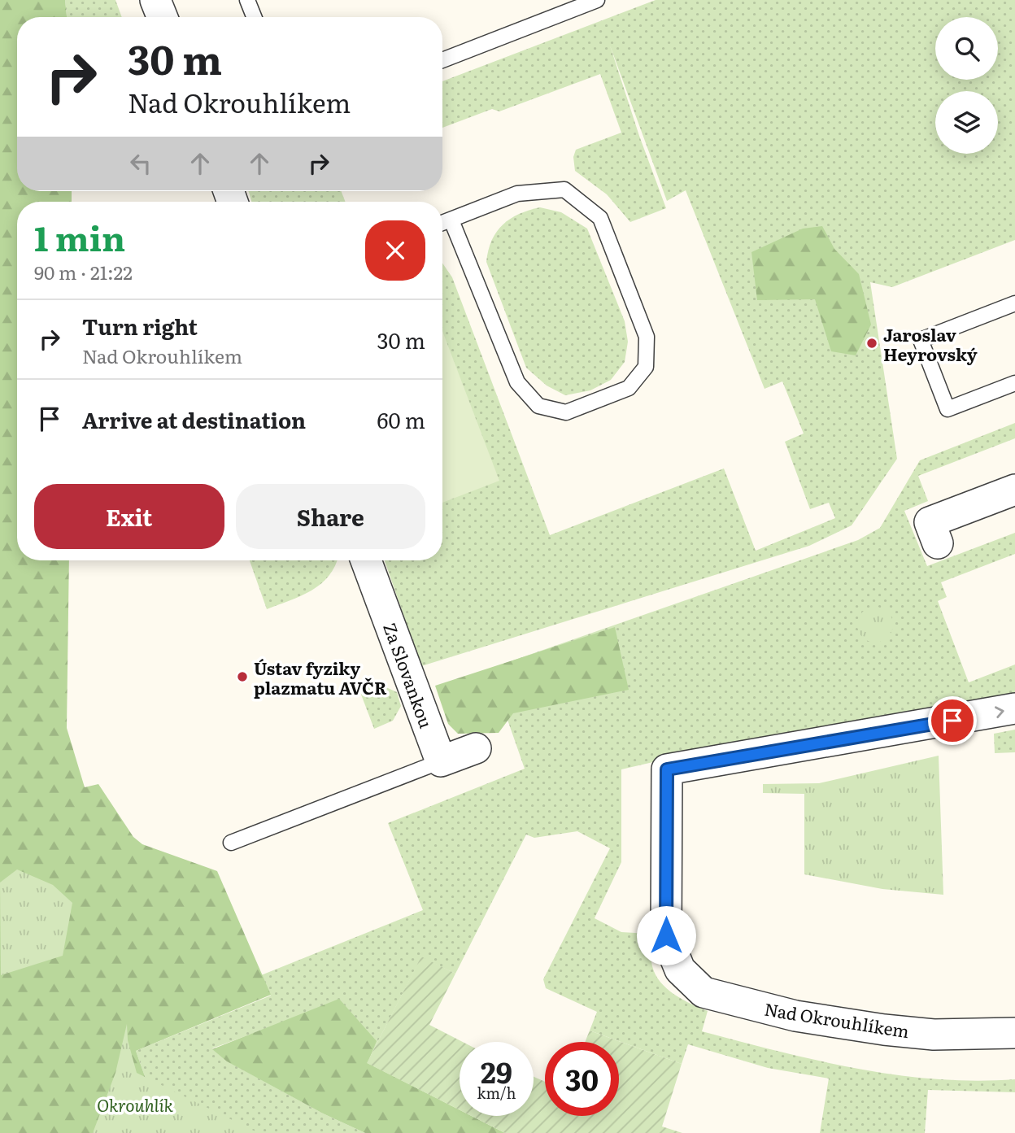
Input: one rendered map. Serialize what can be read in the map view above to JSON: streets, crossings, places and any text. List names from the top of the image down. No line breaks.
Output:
{"streets":{"street":["Za Slovankou","Nad Okrouhlíkem"]},"parks":["Okrouhlík"],"places":["Jaroslav Heyrovský","Ústav fyziky plazmatu AVČR"],"page":{"turn":["30 m","Nad Okrouhlíkem"],"heading":["1 min","90 m · 21:22"],"list":[{"name":"Turn right","note":"Nad Okrouhlíkem","value":"30 m"},{"name":"Arrive at destination","value":"60 m"}],"buttons":["Exit","Share"],"speed":"29 km/h","limit":"30"}}
